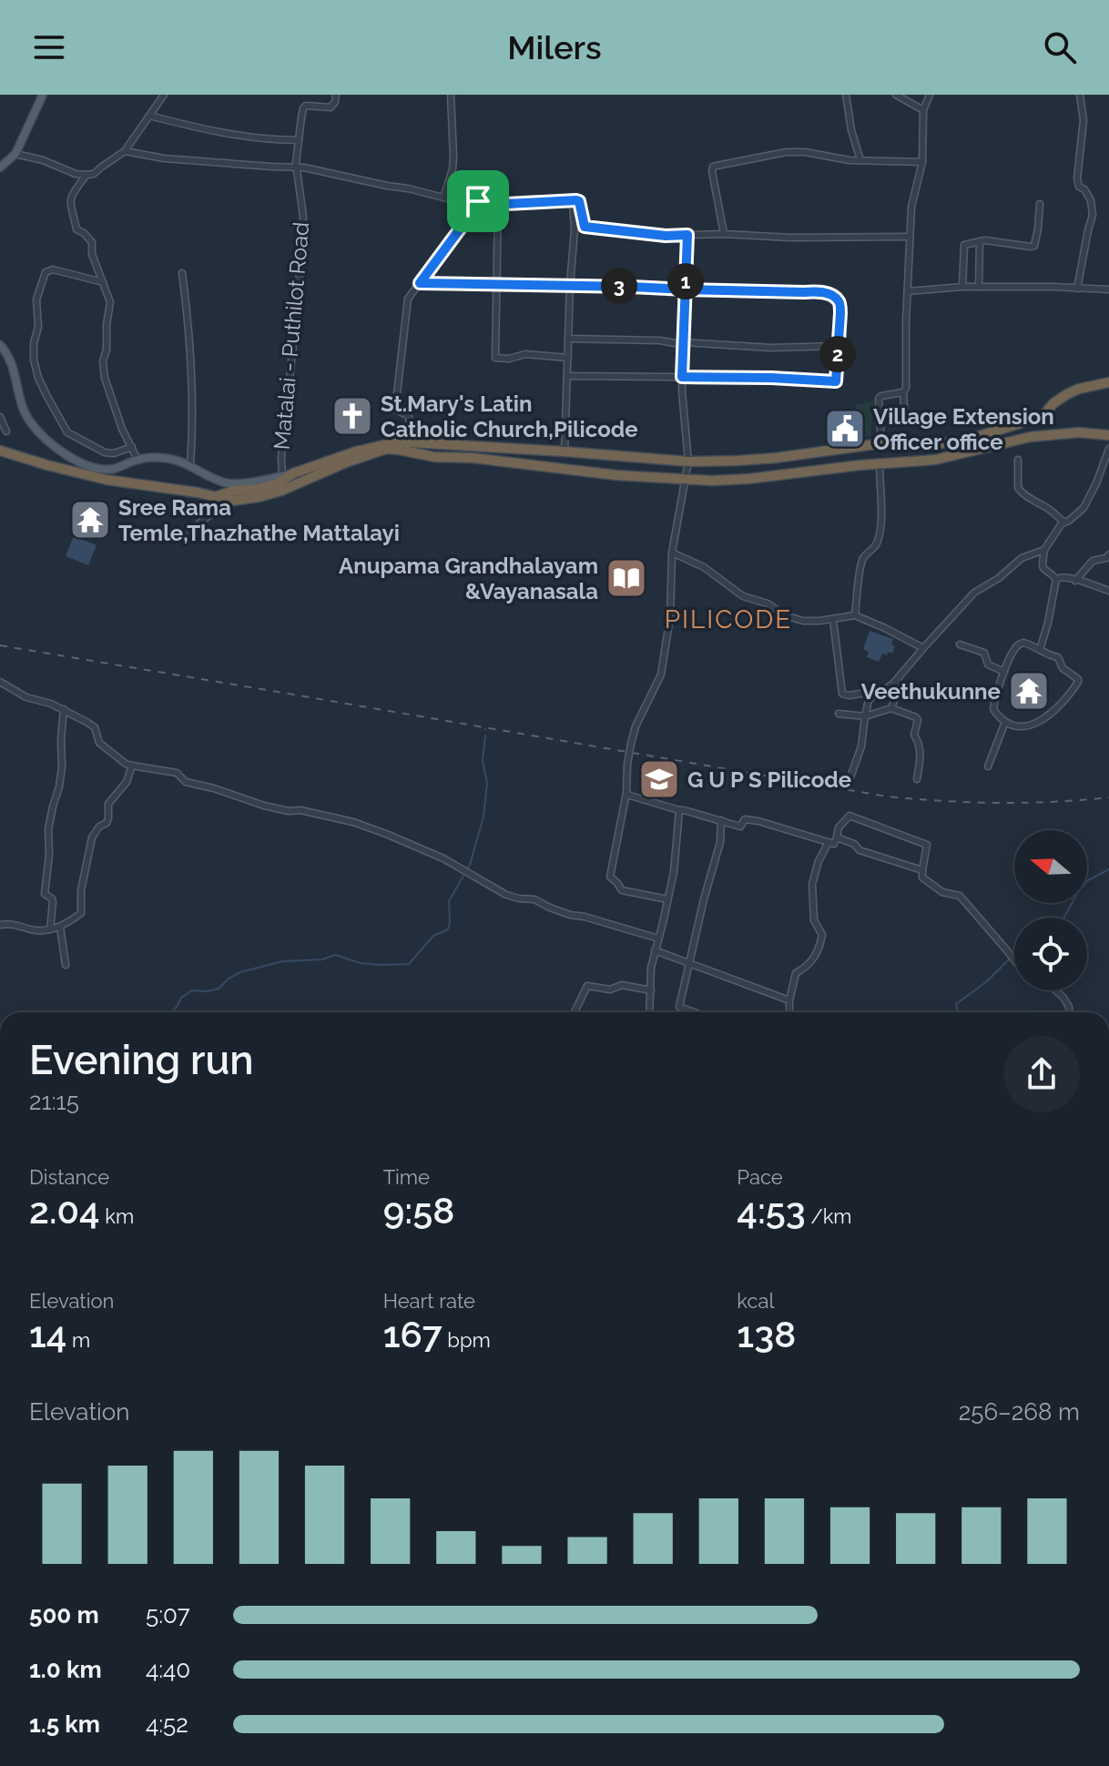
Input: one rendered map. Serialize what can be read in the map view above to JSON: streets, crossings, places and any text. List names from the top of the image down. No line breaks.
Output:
{"streets":{"street":["Matalai - Puthilot Road"]},"districts":["PILICODE"],"places":{"church":["St.Mary's Latin Catholic Church,Pilicode"],"public building":["Village Extension Officer office"],"temple":["Sree Rama Temle,Thazhathe Mattalayi","Veethukunne"],"library":["Anupama Grandhalayam &Vayanasala"],"school or university":["G U P S Pilicode"]},"north":"left","page":{"header":"Milers","pins":["1","3","2"],"heading":["Evening run","21:15"],"stats":[["Distance","2.04 km"],["Time","9:58"],["Pace","4:53 /km"],["Elevation","14 m"],["Heart rate","167 bpm"],["kcal","138"]],"chart":["Elevation","256–268 m"],"list":[{"name":"500 m","note":"5:07"},{"name":"1.0 km","note":"4:40"},{"name":"1.5 km","note":"4:52"}]}}
